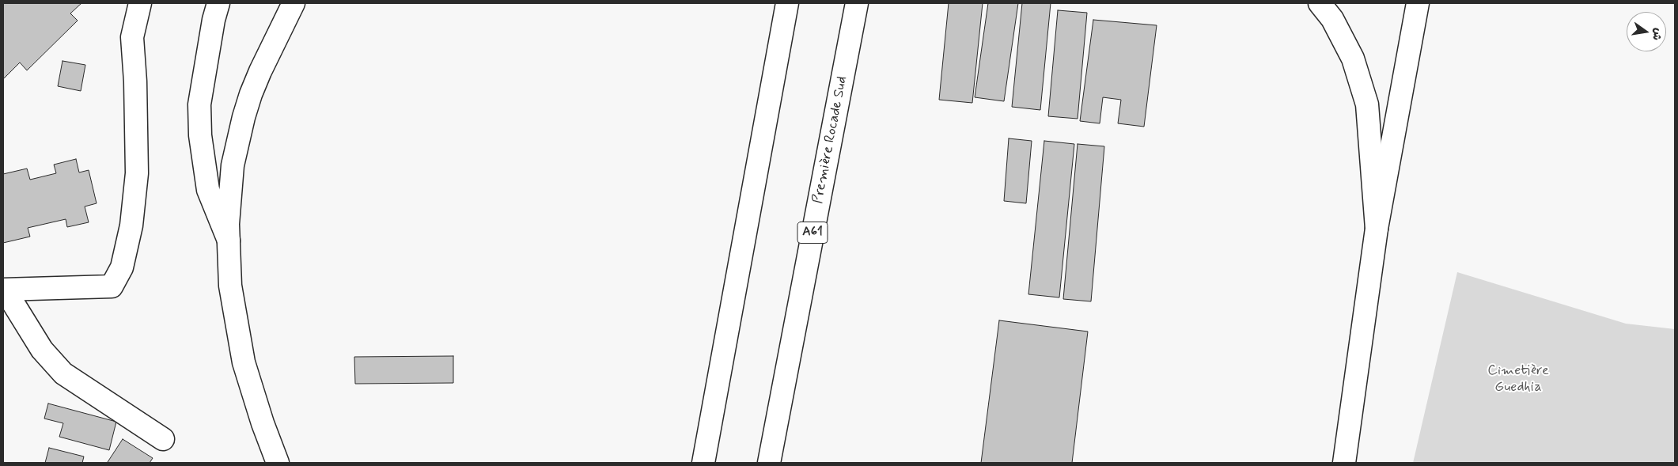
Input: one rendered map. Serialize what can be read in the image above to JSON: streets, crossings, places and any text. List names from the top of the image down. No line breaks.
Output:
{"streets":{"main road":["Première Rocade Sud","A61"]},"parks":["Cimetière Guedhia"],"north":"right"}
